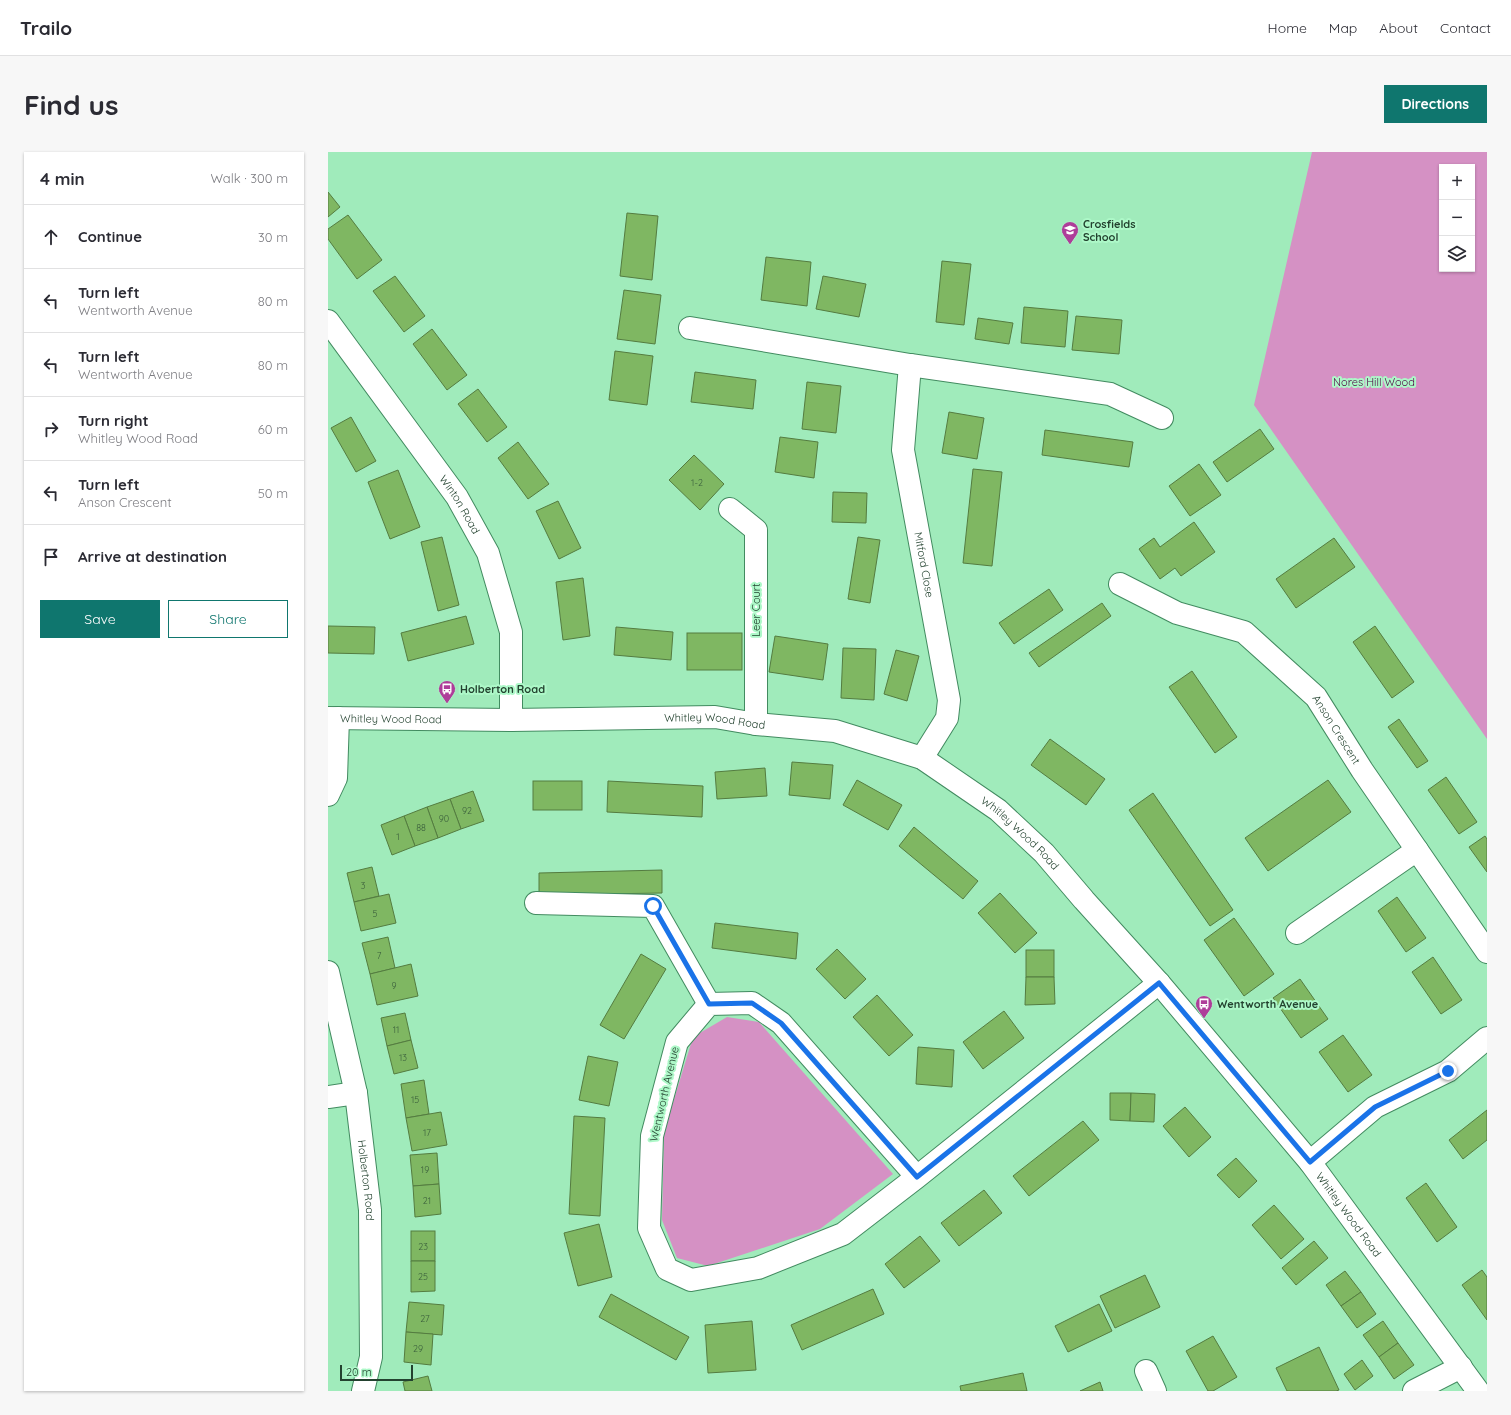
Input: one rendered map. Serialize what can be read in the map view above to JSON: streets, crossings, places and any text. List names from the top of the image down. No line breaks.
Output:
{"streets":{"street":["Winton Road","Mitford Close","Leer Court","Whitley Wood Road","Anson Crescent","Wentworth Avenue","Holberton Road"]},"crossings":[["Winton Road","Whitley Wood Road"],["Mitford Close","Whitley Wood Road"],["Leer Court","Whitley Wood Road"],["Whitley Wood Road","Wentworth Avenue"]],"parks":["Nores Hill Wood"],"places":{"school or university":["Crosfields School"],"bus stop":["Holberton Road","Wentworth Avenue"]},"house_numbers":["1-2","92","90","88","1","3","5","7","9","11","13","15","17","19","21","23","25","27","29"],"scale_bar":"20 m","page":{"header":"Trailo","nav":["Home","Map","About","Contact"],"buttons":["Directions",["Save","Share"]],"title":"Find us","heading":["4 min","Walk · 300 m"],"map_buttons":["+","−"],"list":[["Continue","30 m"],["Turn left","Wentworth Avenue","80 m"],["Turn left","Wentworth Avenue","80 m"],["Turn right","Whitley Wood Road","60 m"],["Turn left","Anson Crescent","50 m"],"Arrive at destination"],"scale":"20 m"}}
